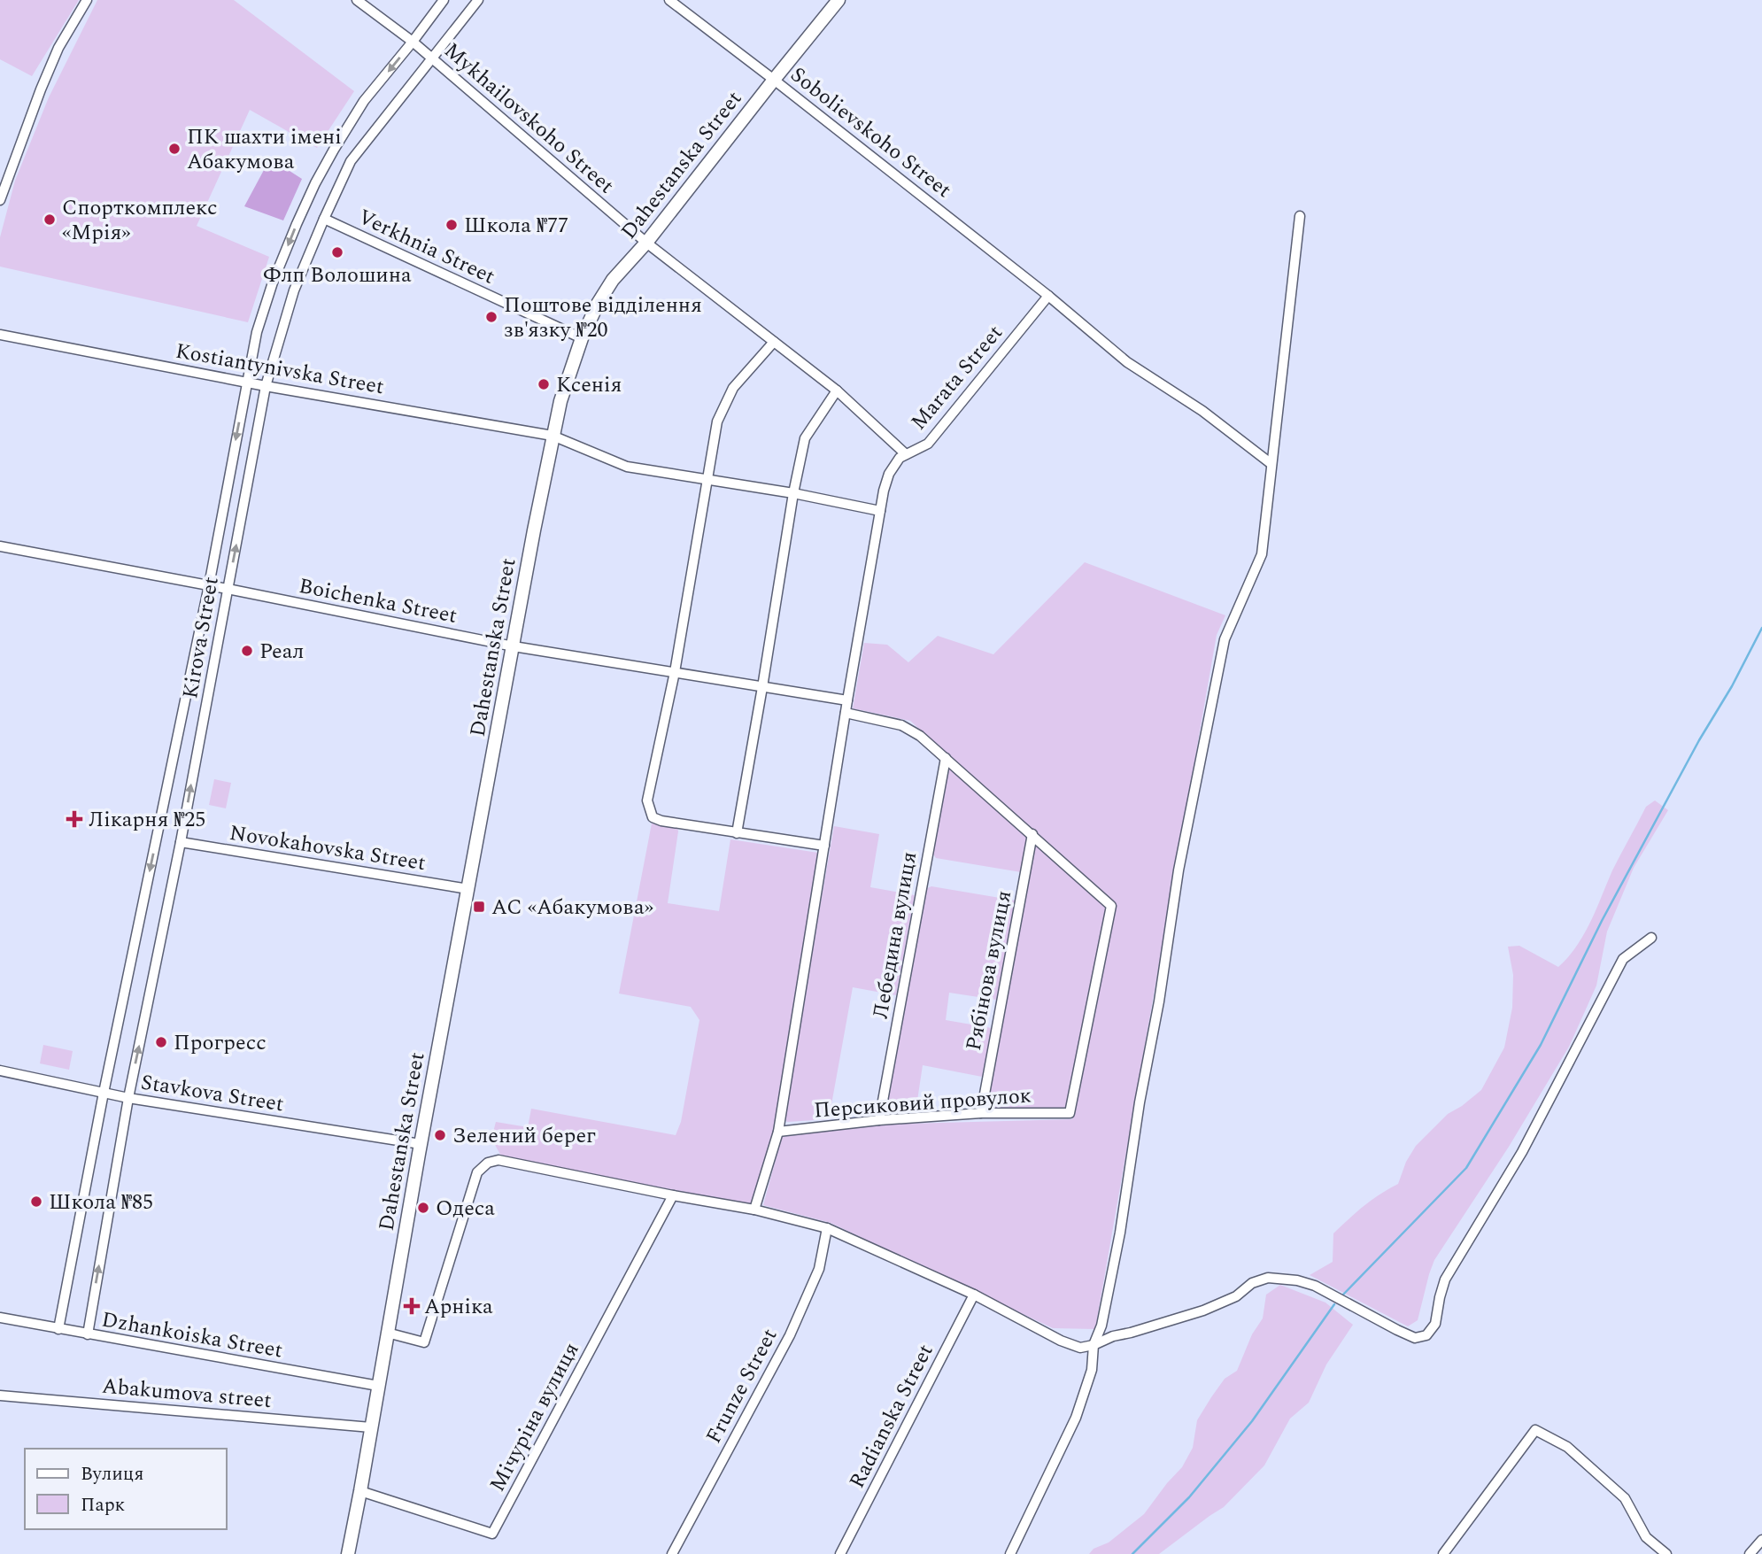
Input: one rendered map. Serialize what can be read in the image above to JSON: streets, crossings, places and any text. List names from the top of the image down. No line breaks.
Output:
{"streets":{"street":["Mykhailovskoho Street","Sobolievskoho Street","Dahestanska Street","Verkhnia Street","Kostiantynivska Street","Marata Street","Boichenka Street","Kirova Street","Novokahovska Street","Лебедина вулиця","Рябінова вулиця","Stavkova Street","Персиковий провулок","Dzhankoiska Street","Frunze Street","Abakumova street","Radianska Street","Мічуріна вулиця"]},"crossings":[["Mykhailovskoho Street","Dahestanska Street"],["Mykhailovskoho Street","Marata Street"],["Mykhailovskoho Street","Kirova Street"],["Sobolievskoho Street","Dahestanska Street"],["Sobolievskoho Street","Marata Street"],["Dahestanska Street","Verkhnia Street"],["Dahestanska Street","Kostiantynivska Street"],["Dahestanska Street","Boichenka Street"],["Dahestanska Street","Novokahovska Street"],["Dahestanska Street","Stavkova Street"],["Dahestanska Street","Dzhankoiska Street"],["Dahestanska Street","Abakumova street"],["Dahestanska Street","Мічуріна вулиця"],["Verkhnia Street","Kirova Street"],["Kostiantynivska Street","Marata Street"],["Kostiantynivska Street","Kirova Street"],["Marata Street","Boichenka Street"],["Boichenka Street","Kirova Street"],["Kirova Street","Novokahovska Street"],["Kirova Street","Stavkova Street"],["Kirova Street","Dzhankoiska Street"],["Лебедина вулиця","Персиковий провулок"],["Рябінова вулиця","Персиковий провулок"]],"places":{"other":["ПК шахти імені Абакумова","Спорткомплекс «Мрія»","Школа №77","Флп Волошина","Поштове відділення зв'язку №20","Ксенія","Реал","Прогресс","Зелений берег","Школа №85","Одеса"],"health":["Лікарня №25","Арніка"],"transit":["АС «Абакумова»"]},"legend":["Вулиця","Парк"]}
